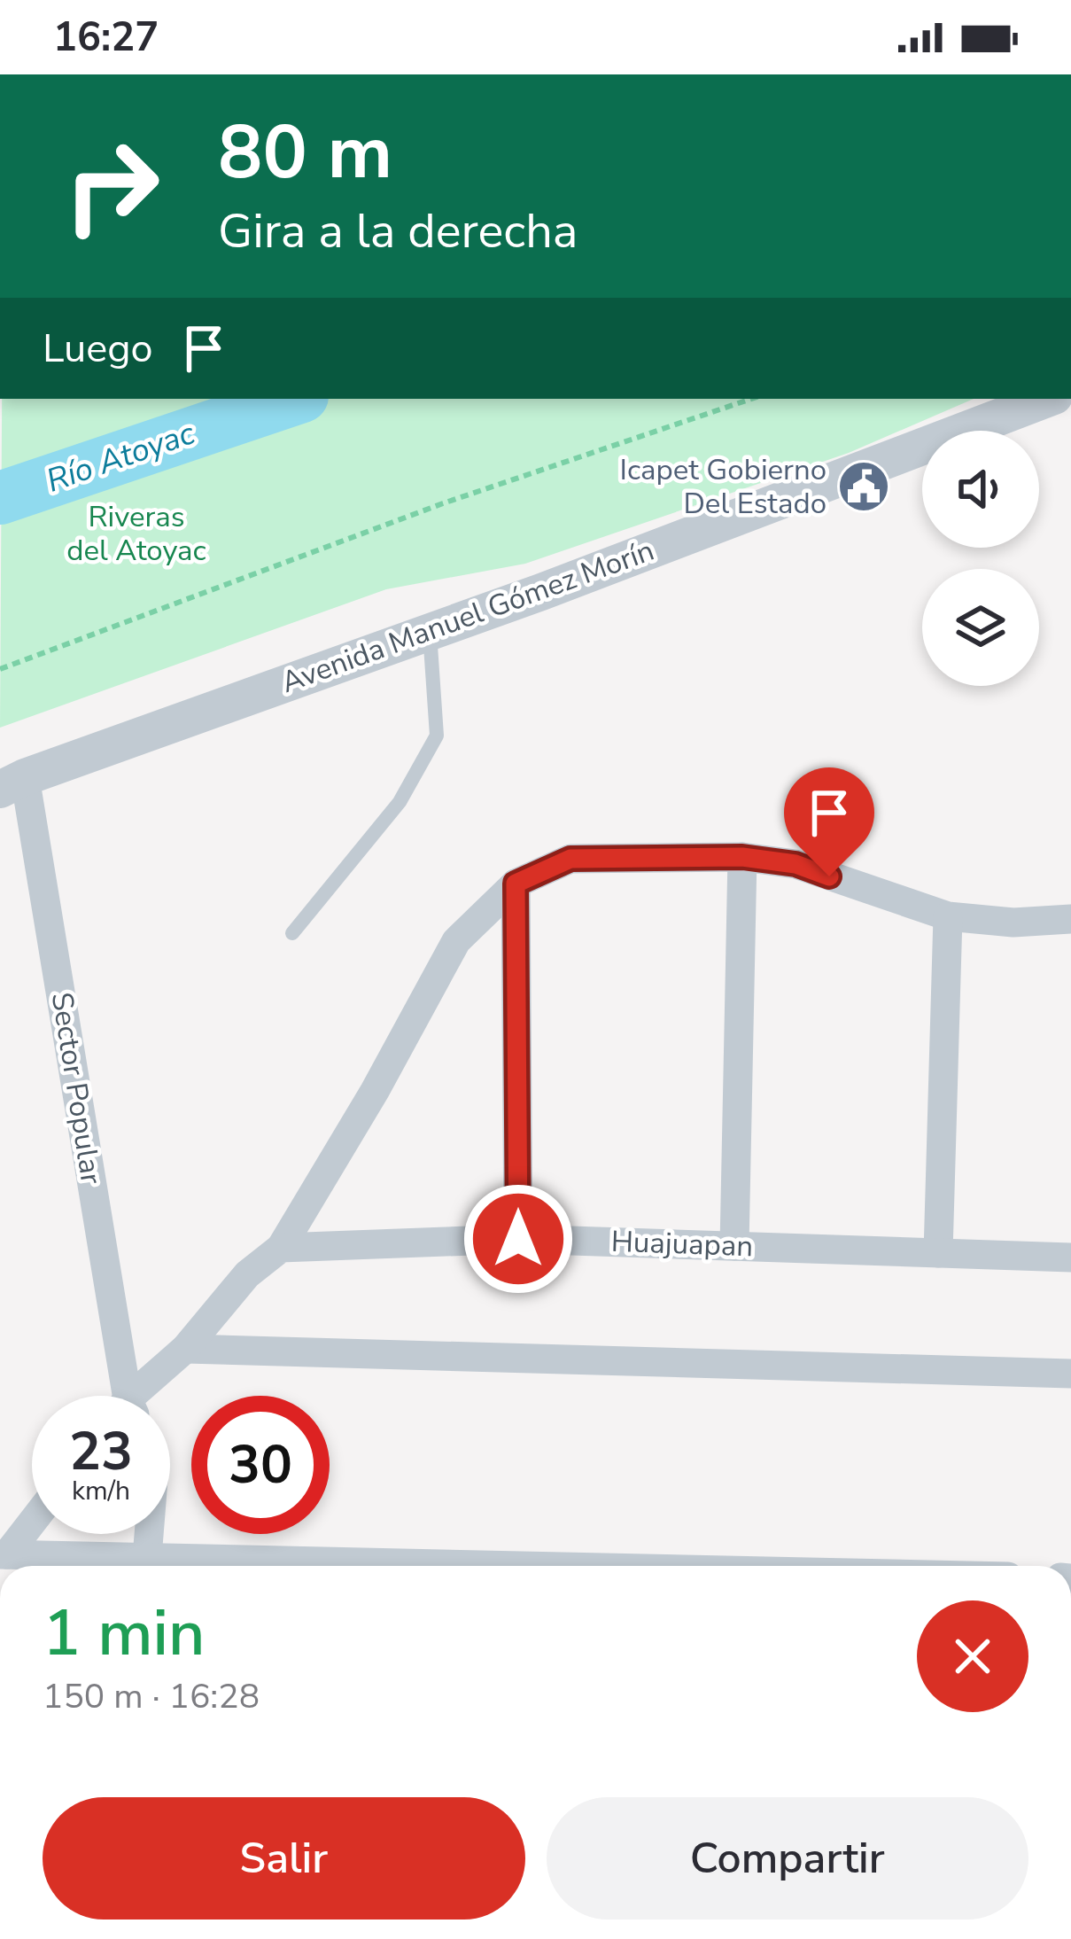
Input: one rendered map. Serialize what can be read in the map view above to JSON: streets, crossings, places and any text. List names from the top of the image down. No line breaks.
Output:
{"streets":{"street":["Avenida Manuel Gómez Morín","Sector Popular","Huajuapan"]},"crossings":[["Avenida Manuel Gómez Morín","Sector Popular"]],"water":["Río Atoyac"],"parks":["Riveras del Atoyac"],"places":{"public building":["Icapet Gobierno Del Estado"]},"page":{"status":"16:27","turn":["80 m","Gira a la derecha"],"then":"Luego","speed":"23 km/h","limit":"30","heading":["1 min","150 m · 16:28"],"buttons":["Salir","Compartir"]}}
